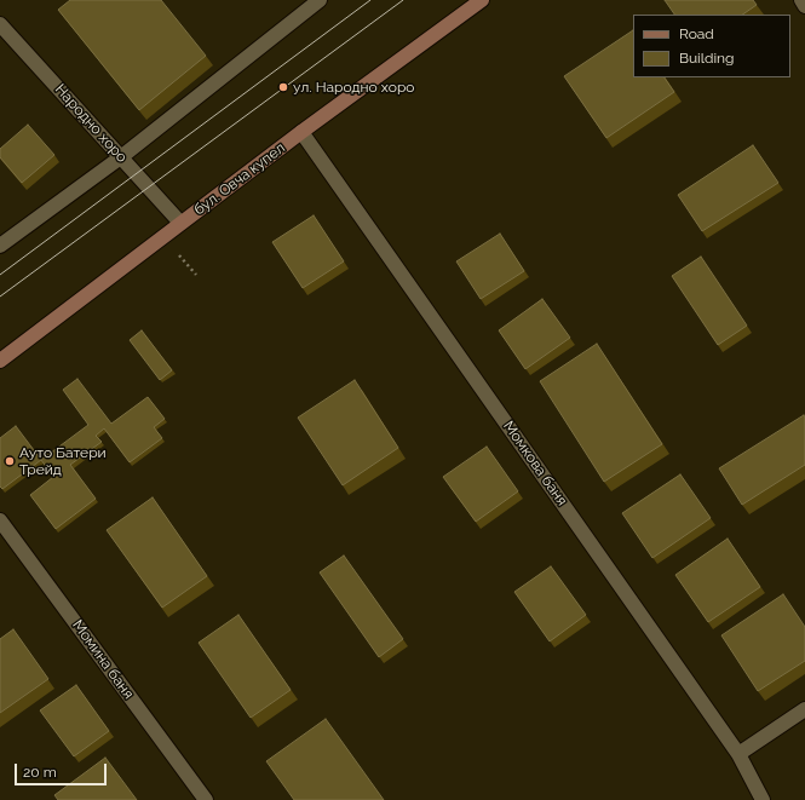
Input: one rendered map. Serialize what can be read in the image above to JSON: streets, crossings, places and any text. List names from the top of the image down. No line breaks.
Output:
{"streets":{"main road":["бул. Овча купел"],"street":["Народно хоро","Момкова баня","Момина баня"]},"crossings":[["Народно хоро","бул. Овча купел"],["бул. Овча купел","Момкова баня"]],"places":["ул. Народно хоро","Ауто Батери Трейд"],"legend":["Road","Building"],"scale_bar":"20 m"}
